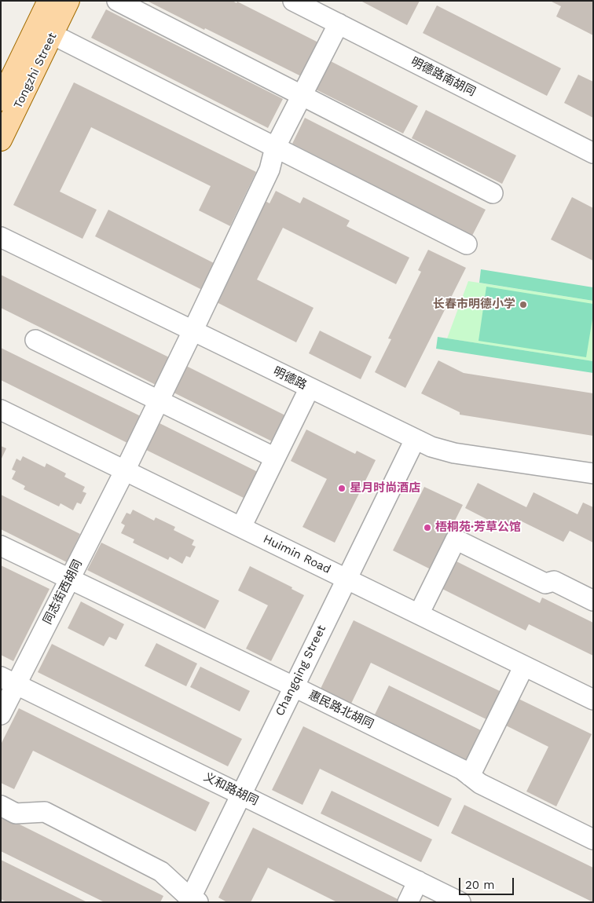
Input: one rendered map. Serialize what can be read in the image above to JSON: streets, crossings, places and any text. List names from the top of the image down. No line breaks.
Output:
{"streets":{"main road":["Tongzhi Street"],"street":["明德路南胡同","明德路","Huimin Road","同志街西胡同","Changqing Street","惠民路北胡同","义和路胡同"]},"crossings":[["明德路南胡同","同志街西胡同"],["明德路","同志街西胡同"],["明德路","Changqing Street"],["Huimin Road","同志街西胡同"],["Huimin Road","Changqing Street"],["同志街西胡同","惠民路北胡同"],["同志街西胡同","义和路胡同"],["Changqing Street","惠民路北胡同"],["Changqing Street","义和路胡同"]],"places":["长春市明德小学","星月时尚酒店","梧桐苑·芳草公馆"],"scale_bar":"20 m"}
